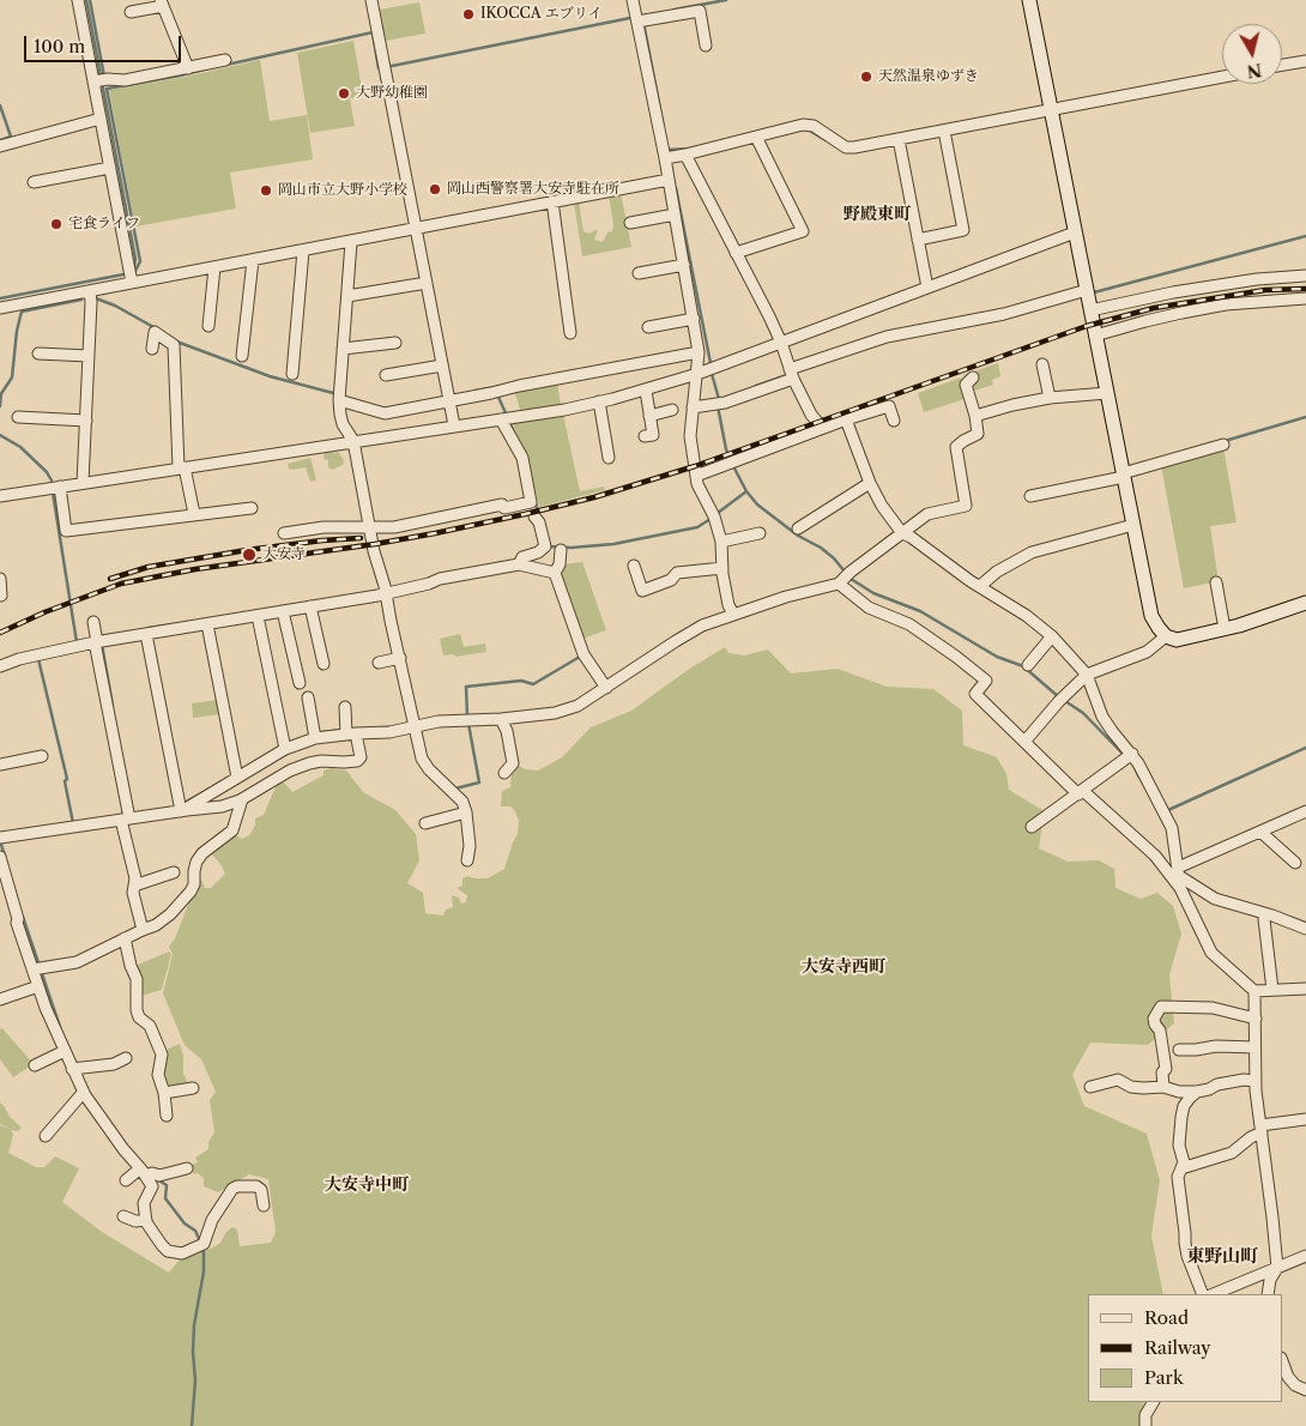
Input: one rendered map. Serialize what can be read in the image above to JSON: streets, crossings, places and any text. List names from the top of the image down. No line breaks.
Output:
{"districts":["野殿東町","大安寺西町","大安寺中町","東野山町"],"places":["IKOCCA エブリイ","天然温泉ゆずき","大野幼稚園","岡山西警察署大安寺駐在所","岡山市立大野小学校","宅食ライフ","大安寺"],"legend":["Road","Railway","Park"],"scale_bar":"100 m","north":"bottom"}
